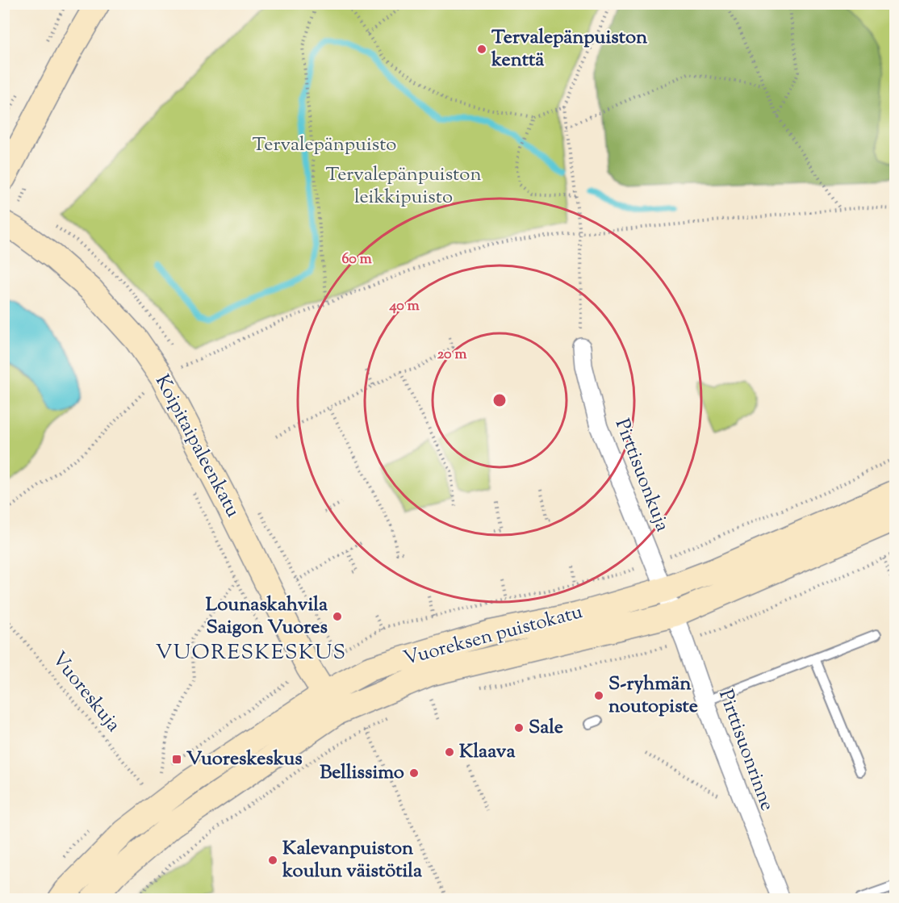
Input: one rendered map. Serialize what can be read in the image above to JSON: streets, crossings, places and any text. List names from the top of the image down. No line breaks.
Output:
{"streets":{"main road":["Koipitaipaleenkatu","Vuoreksen puistokatu"],"street":["Pirttisuonkuja","Pirttisuonrinne"],"path":["Vuoreskuja"]},"crossings":[["Koipitaipaleenkatu","Vuoreksen puistokatu"],["Pirttisuonkuja","Vuoreksen puistokatu"],["Pirttisuonkuja","Pirttisuonrinne"],["Vuoreksen puistokatu","Pirttisuonrinne"]],"districts":["VUORESKESKUS"],"parks":["Tervalepänpuisto","Tervalepänpuiston leikkipuisto"],"places":{"other":["Tervalepänpuiston kenttä","Lounaskahvila Saigon Vuores","S-ryhmän noutopiste","Sale","Klaava","Bellissimo","Kalevanpuiston koulun väistötila"],"transit":["Vuoreskeskus"]},"rings":["60 m","40 m","20 m"]}
